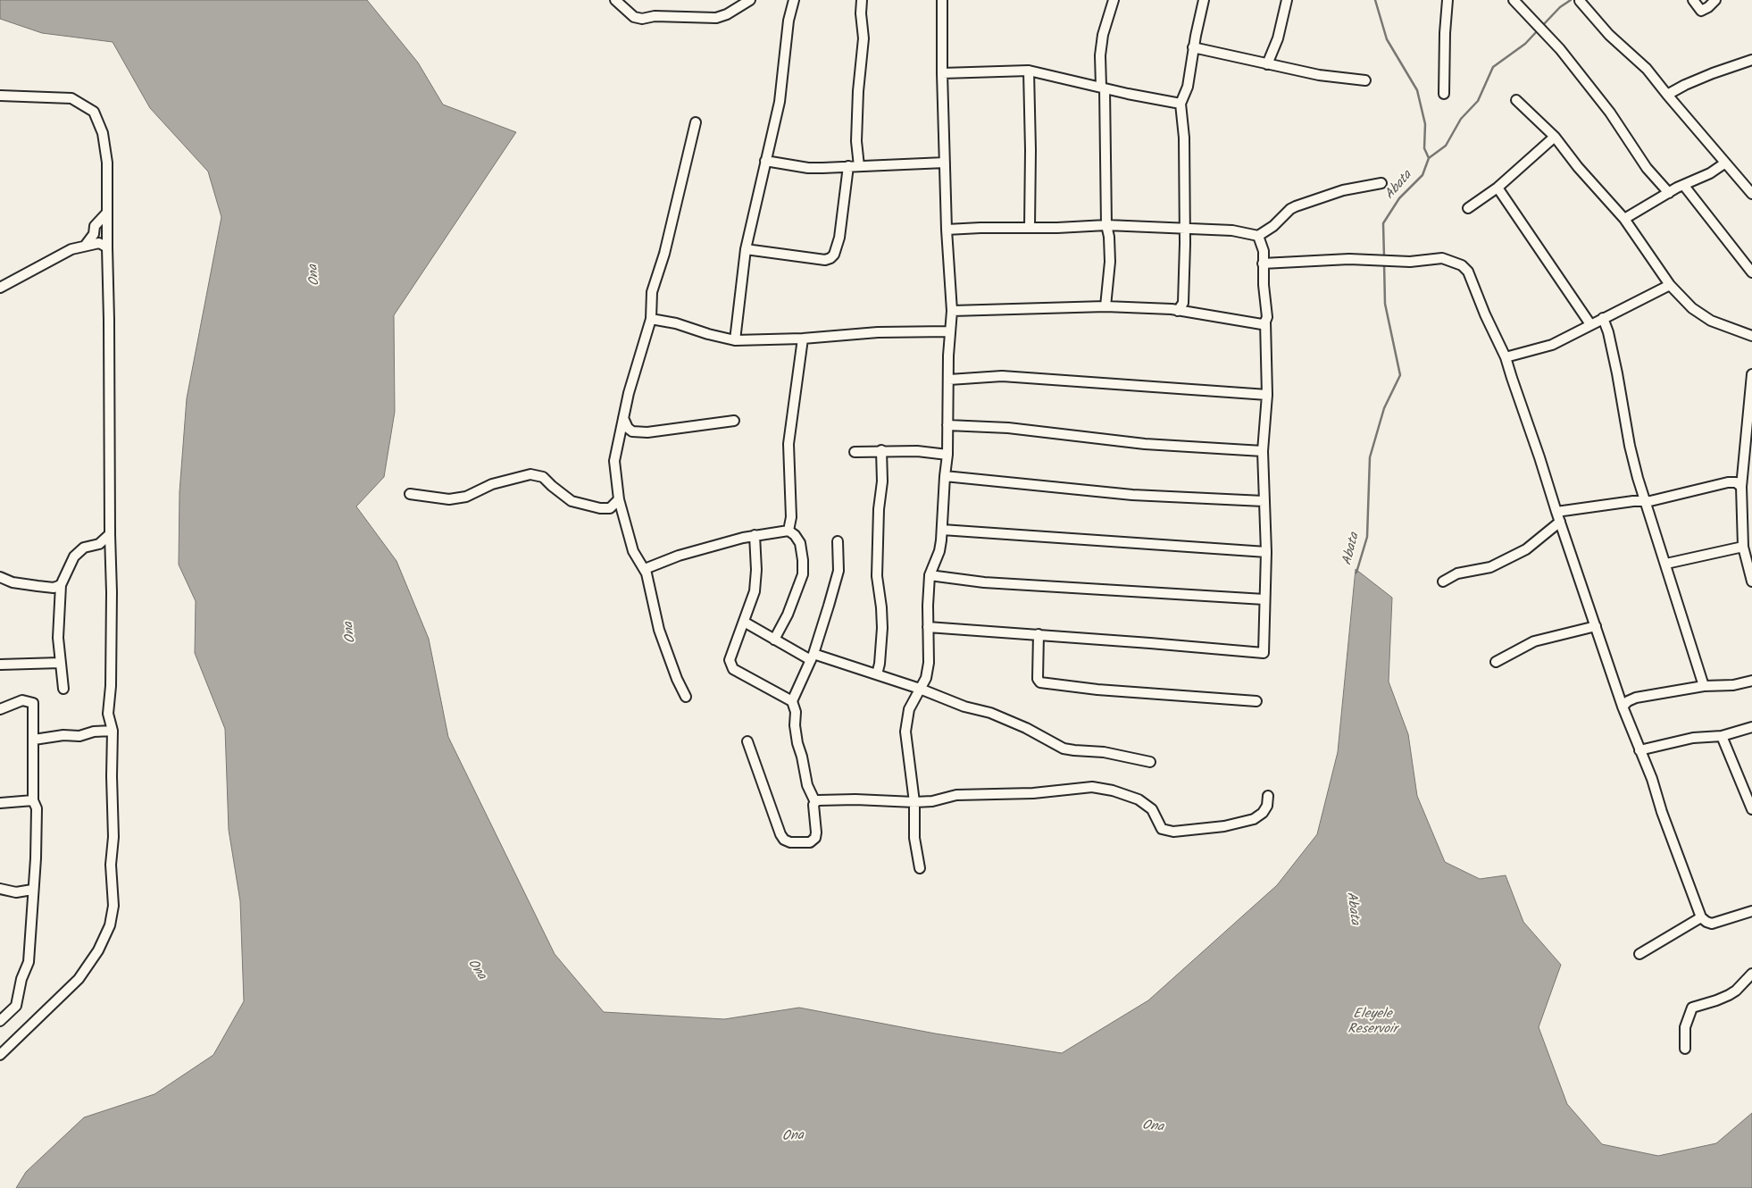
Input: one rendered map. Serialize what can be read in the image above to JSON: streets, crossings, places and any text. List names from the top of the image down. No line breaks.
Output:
{"water":["Abata","Ona","Eleyele Reservoir"]}
